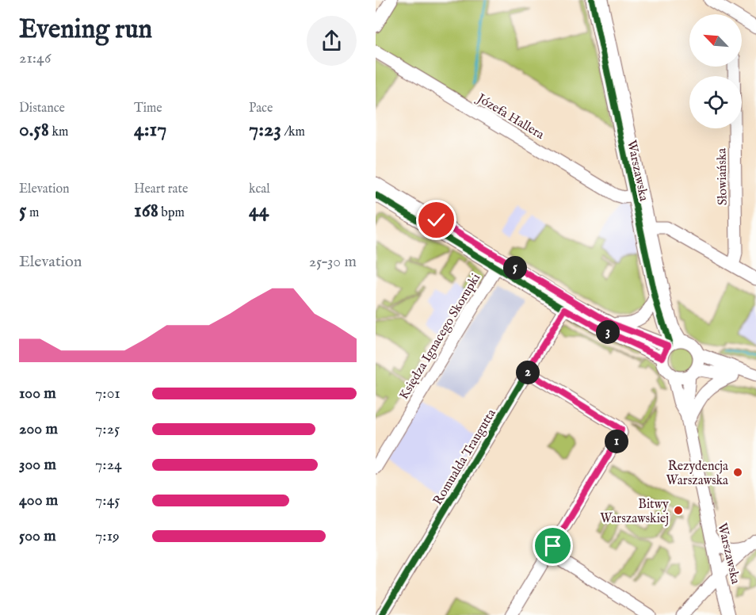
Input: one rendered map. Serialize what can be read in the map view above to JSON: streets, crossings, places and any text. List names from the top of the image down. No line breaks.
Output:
{"streets":{"street":["Józefa Hallera","Warszawska","Słowiańska","Księdza Ignacego Skorupki","Romualda Traugutta"]},"crossings":[["Józefa Hallera","Warszawska"]],"places":["Rezydencja Warszawska","Bitwy Warszawskiej"],"north":"top left","page":{"heading":["Evening run","21:46"],"stats":[["Distance","0.58 km"],["Time","4:17"],["Pace","7:23 /km"],["Elevation","5 m"],["Heart rate","168 bpm"],["kcal","44"]],"chart":["Elevation","25–30 m"],"pins":["5","3","2","1"],"list":[{"name":"100 m","note":"7:01"},{"name":"200 m","note":"7:25"},{"name":"300 m","note":"7:24"},{"name":"400 m","note":"7:45"},{"name":"500 m","note":"7:19"}]}}
